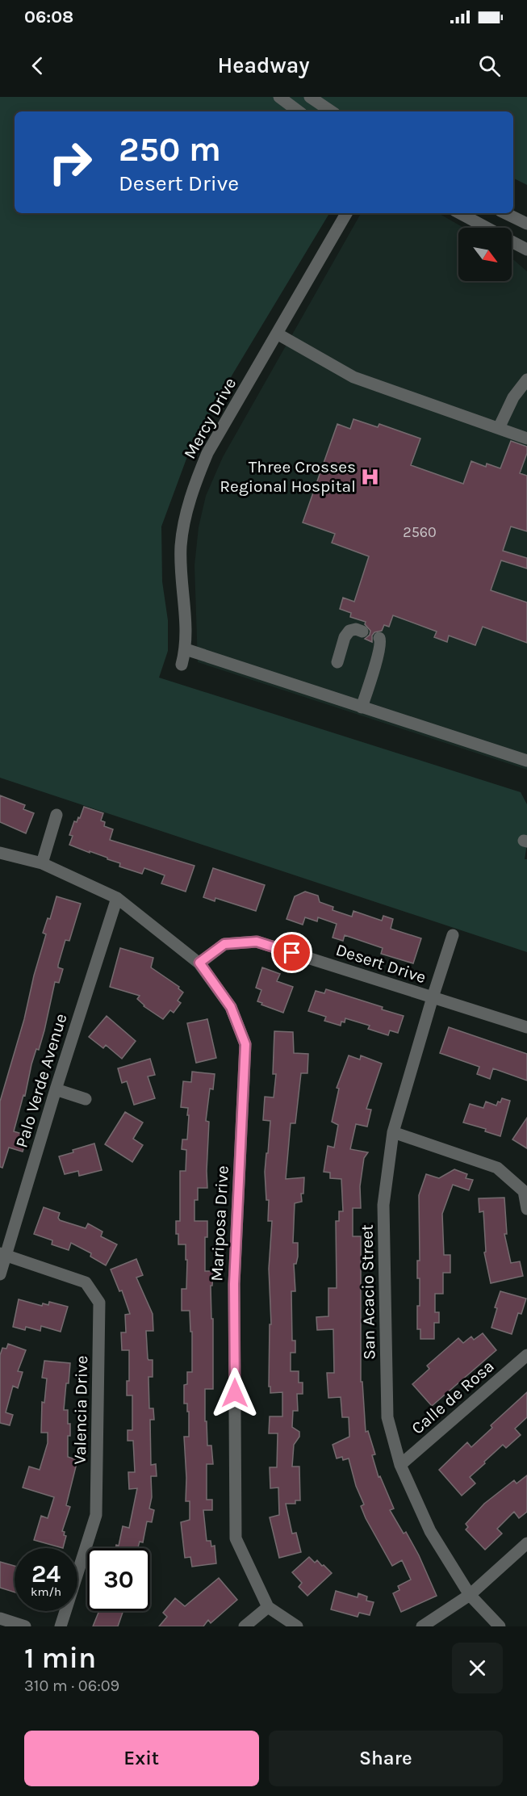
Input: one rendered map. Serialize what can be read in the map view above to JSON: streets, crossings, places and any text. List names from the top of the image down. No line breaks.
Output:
{"streets":{"street":["Mercy Drive","Desert Drive","Palo Verde Avenue","Mariposa Drive","San Acacio Street","Calle de Rosa","Valencia Drive"]},"crossings":[["Desert Drive","Mariposa Drive"],["Desert Drive","San Acacio Street"],["Palo Verde Avenue","Valencia Drive"],["San Acacio Street","Calle de Rosa"]],"places":{"hospital":["Three Crosses Regional Hospital"]},"house_numbers":["2560"],"north":"bottom right","page":{"status":"06:08","header":"Headway","turn":["250 m","Desert Drive"],"speed":"24 km/h","limit":"30","heading":["1 min","310 m · 06:09"],"buttons":["Exit","Share"]}}
